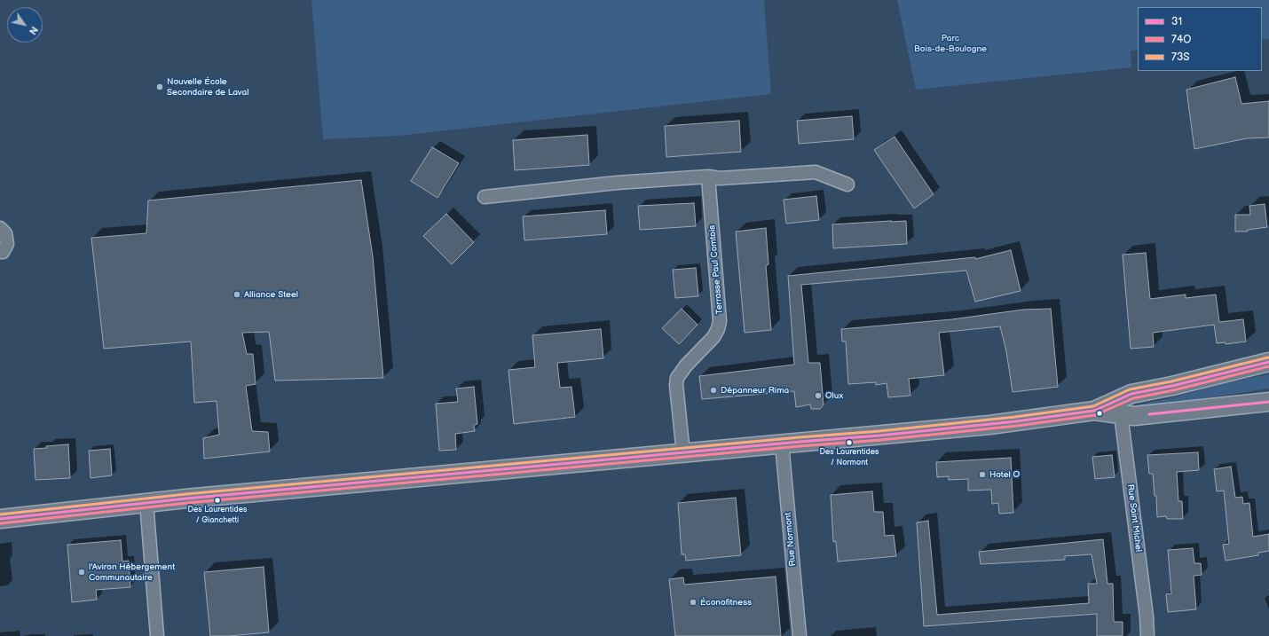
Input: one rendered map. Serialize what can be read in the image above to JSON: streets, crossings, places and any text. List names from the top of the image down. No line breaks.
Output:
{"streets":{"street":["Terrasse Paul Comtois","Rue Saint Michel","Rue Normont"]},"parks":["Parc Bois-de-Boulogne"],"places":["Nouvelle École Secondaire de Laval","Alliance Steel","Dépanneur Rima","Olux","Des Laurentides / Normont","Hotel O","Des Laurentides / Gianchetti","l'Aviron Hébergement Communautaire","Éconofitness"],"lines":["transit line 73S","transit line 31","transit line 74O"],"legend":["31","74O","73S"],"north":"bottom right"}
